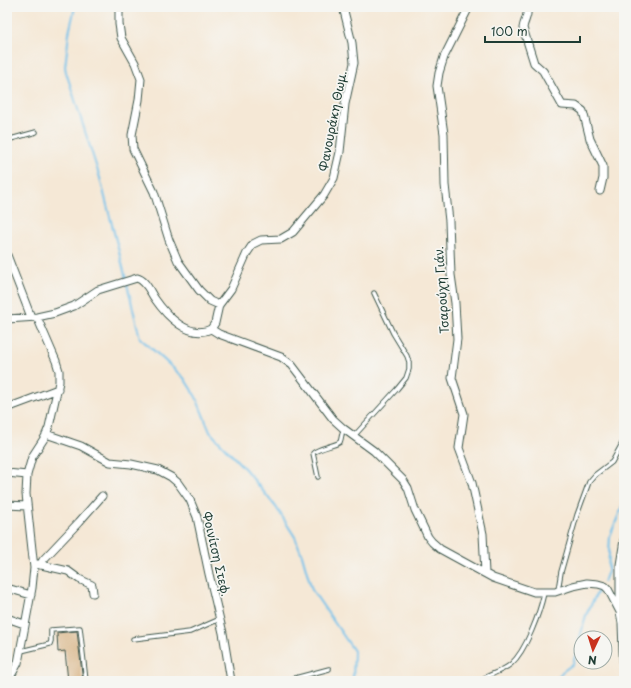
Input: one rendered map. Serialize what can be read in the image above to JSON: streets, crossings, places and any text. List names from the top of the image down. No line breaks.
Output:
{"streets":{"street":["Φανουράκη Θωμ.","Τσαρούχη Γιάν.","Φοινίτση Στεφ."]},"scale_bar":"100 m","north":"bottom"}
